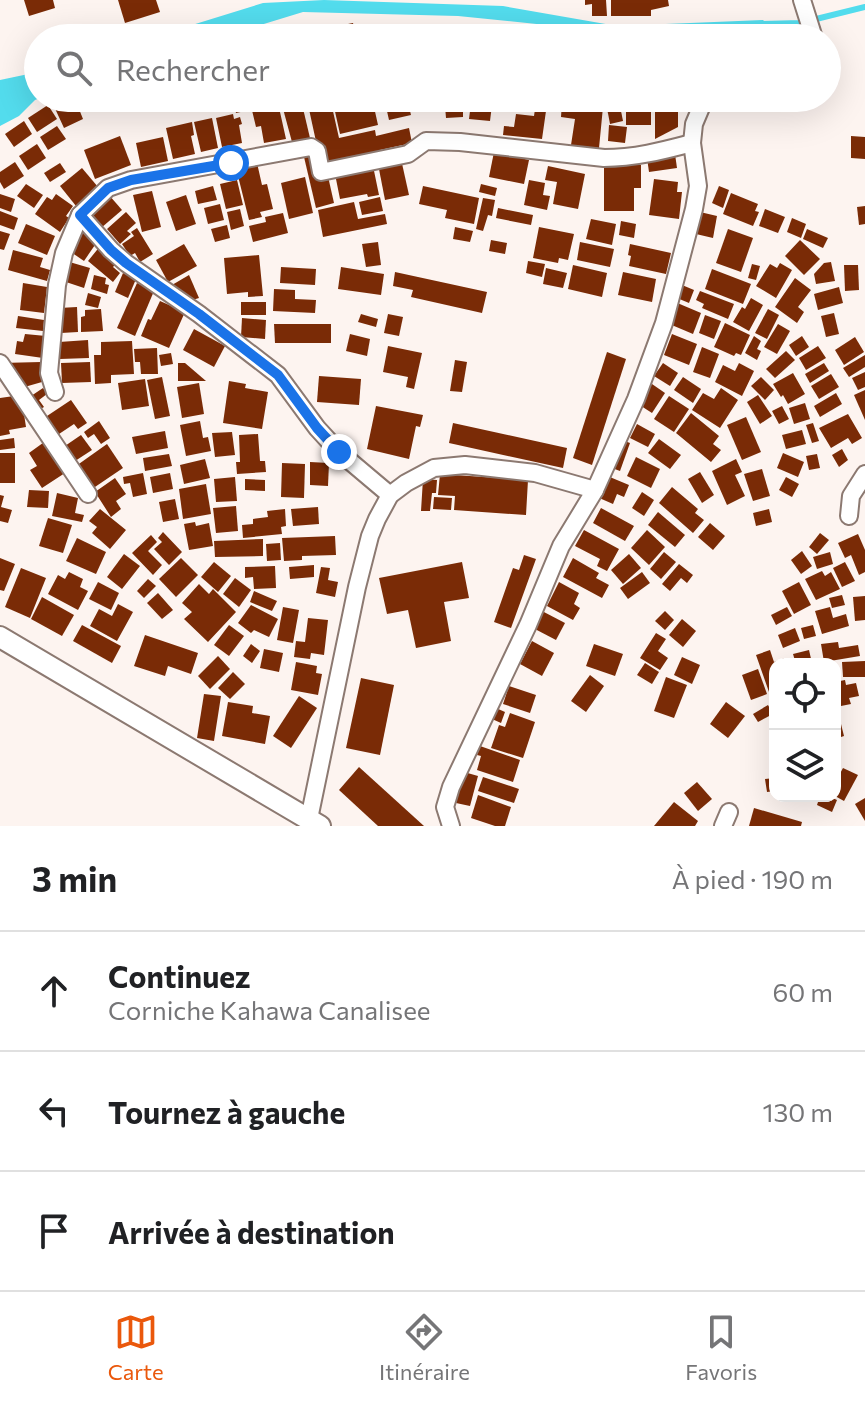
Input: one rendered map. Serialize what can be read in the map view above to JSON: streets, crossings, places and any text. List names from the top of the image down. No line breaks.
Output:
{"page":{"search":"Rechercher","heading":["3 min","À pied · 190 m"],"list":[["Continuez","Corniche Kahawa Canalisee","60 m"],["Tournez à gauche","130 m"],"Arrivée à destination"],"nav":["Carte","Itinéraire","Favoris"]}}
